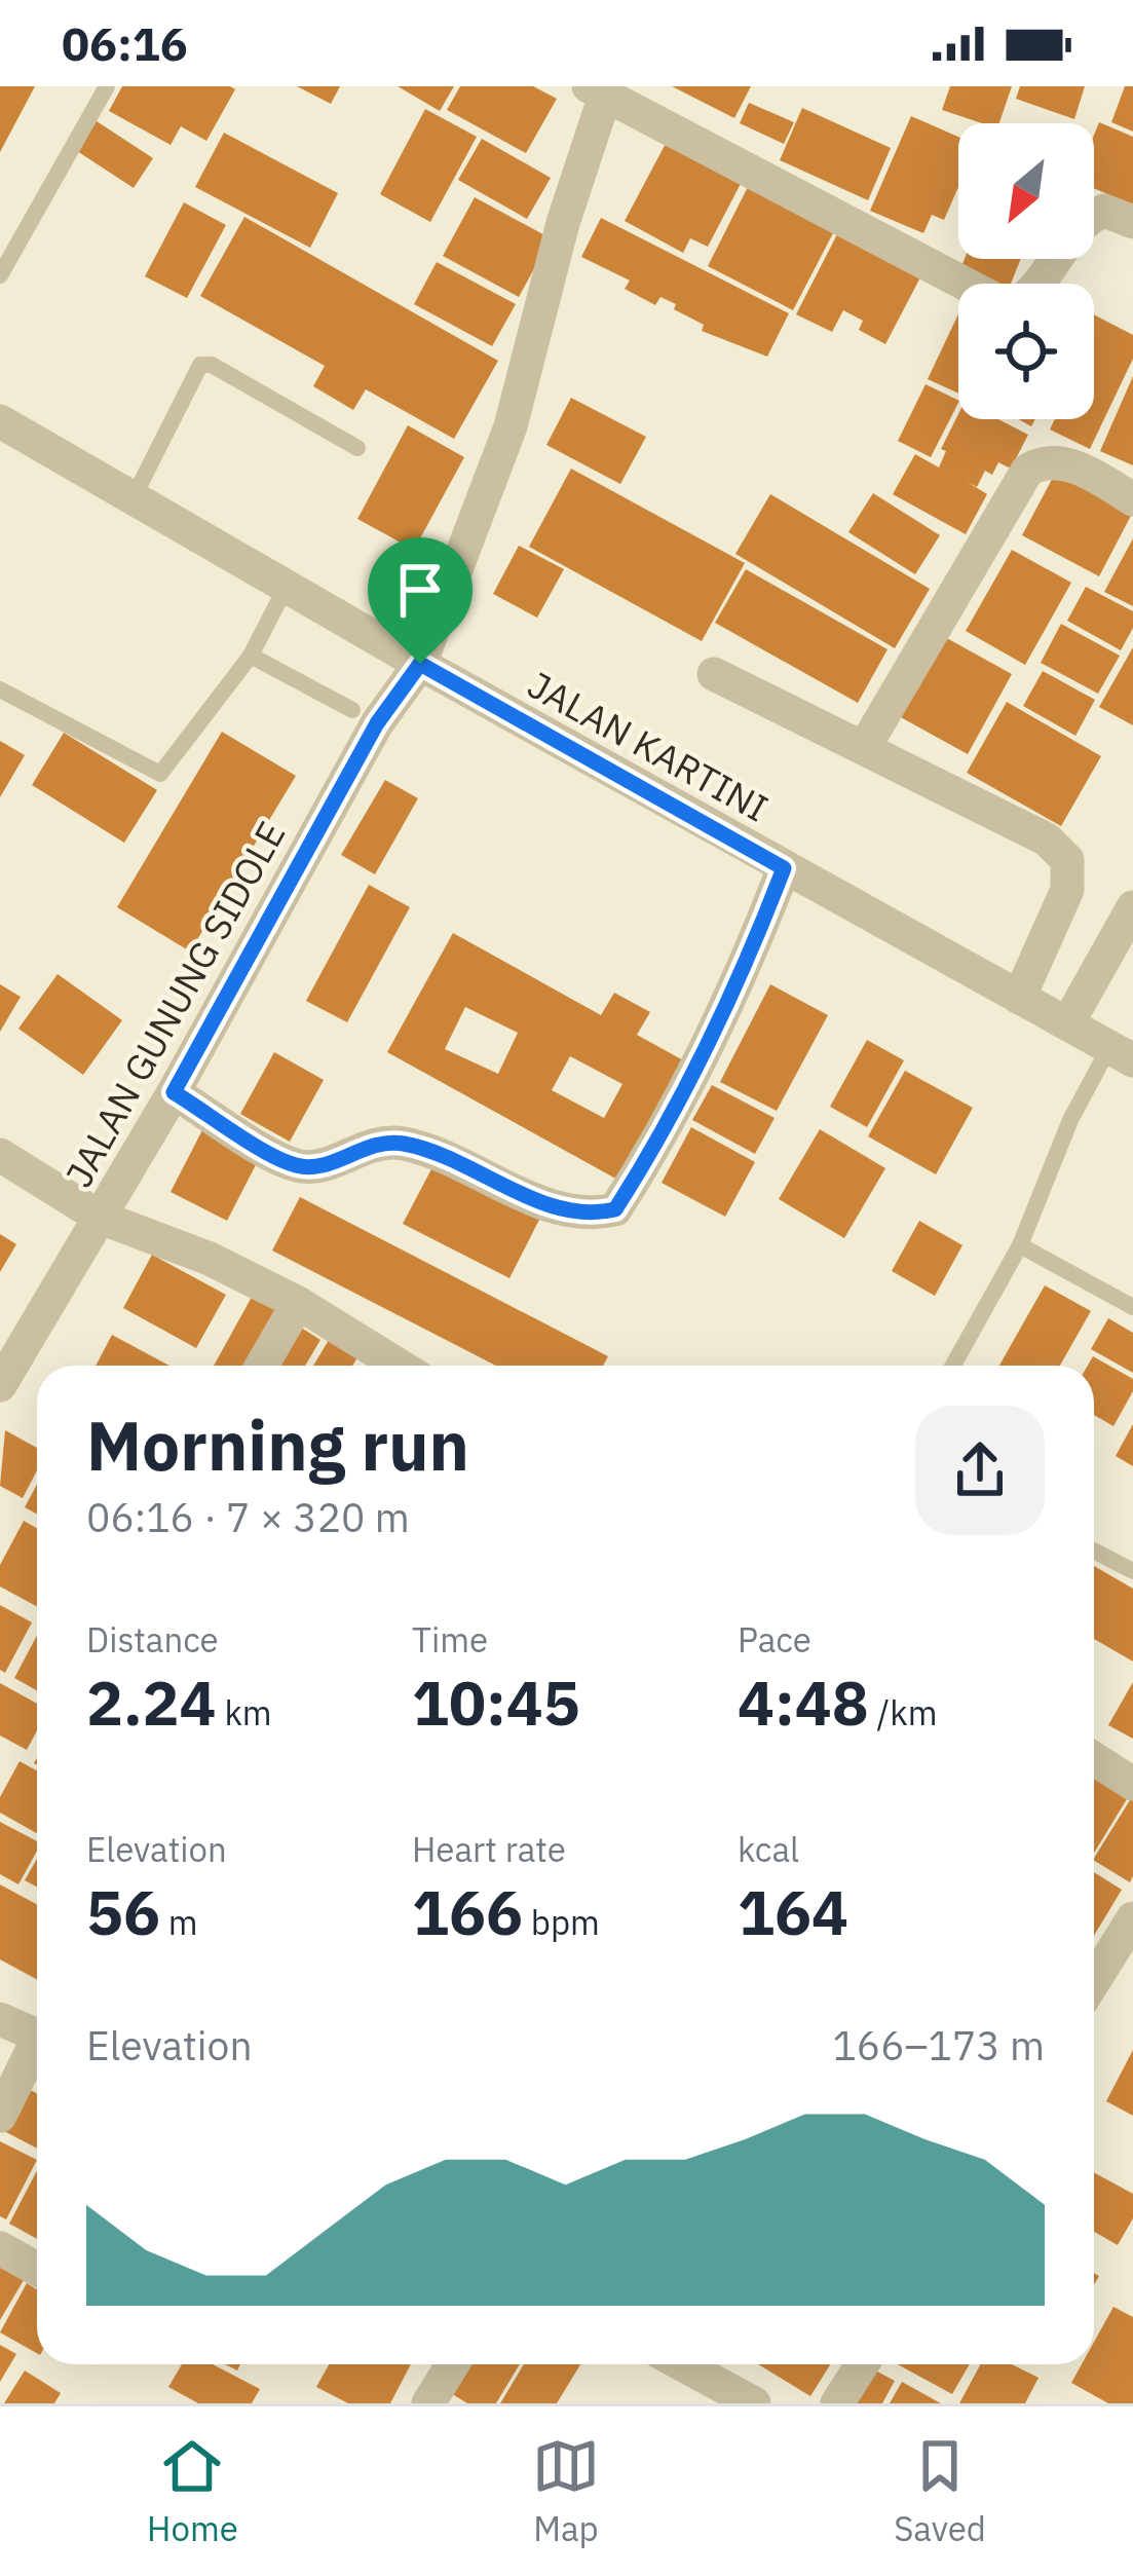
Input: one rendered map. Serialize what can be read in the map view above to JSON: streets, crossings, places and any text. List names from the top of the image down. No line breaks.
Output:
{"streets":{"street":["JALAN KARTINI","JALAN GUNUNG SIDOLE"]},"crossings":[["JALAN KARTINI","JALAN GUNUNG SIDOLE"]],"north":"bottom left","page":{"status":"06:16","heading":["Morning run","06:16 · 7 × 320 m"],"stats":[["Distance","2.24 km"],["Time","10:45"],["Pace","4:48 /km"],["Elevation","56 m"],["Heart rate","166 bpm"],["kcal","164"]],"chart":["Elevation","166–173 m"],"tabs":["Home","Map","Saved"]}}
